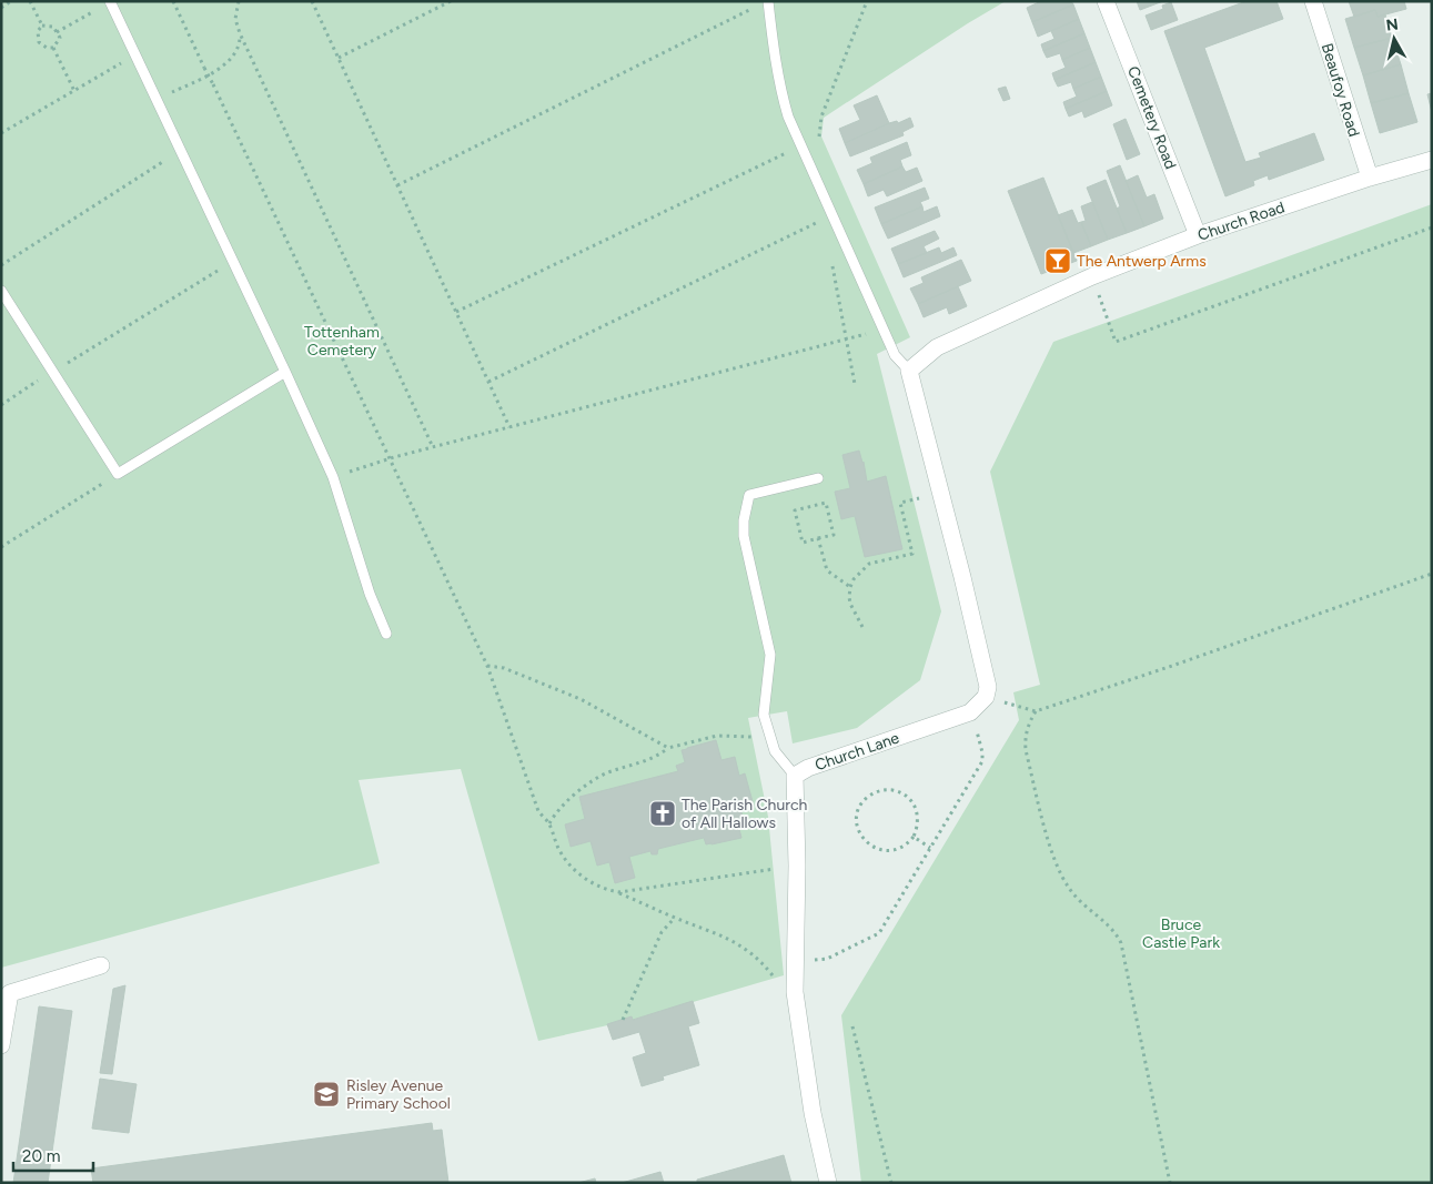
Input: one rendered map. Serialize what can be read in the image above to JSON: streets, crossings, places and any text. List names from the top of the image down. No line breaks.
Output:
{"streets":{"street":["Beaufoy Road","Cemetery Road","Church Road","Church Lane"]},"crossings":[["Beaufoy Road","Church Road"],["Cemetery Road","Church Road"]],"parks":["Tottenham Cemetery","Bruce Castle Park"],"places":{"bar":["The Antwerp Arms"],"church":["The Parish Church of All Hallows"],"school or university":["Risley Avenue Primary School"]},"scale_bar":"20 m","north":"top"}
